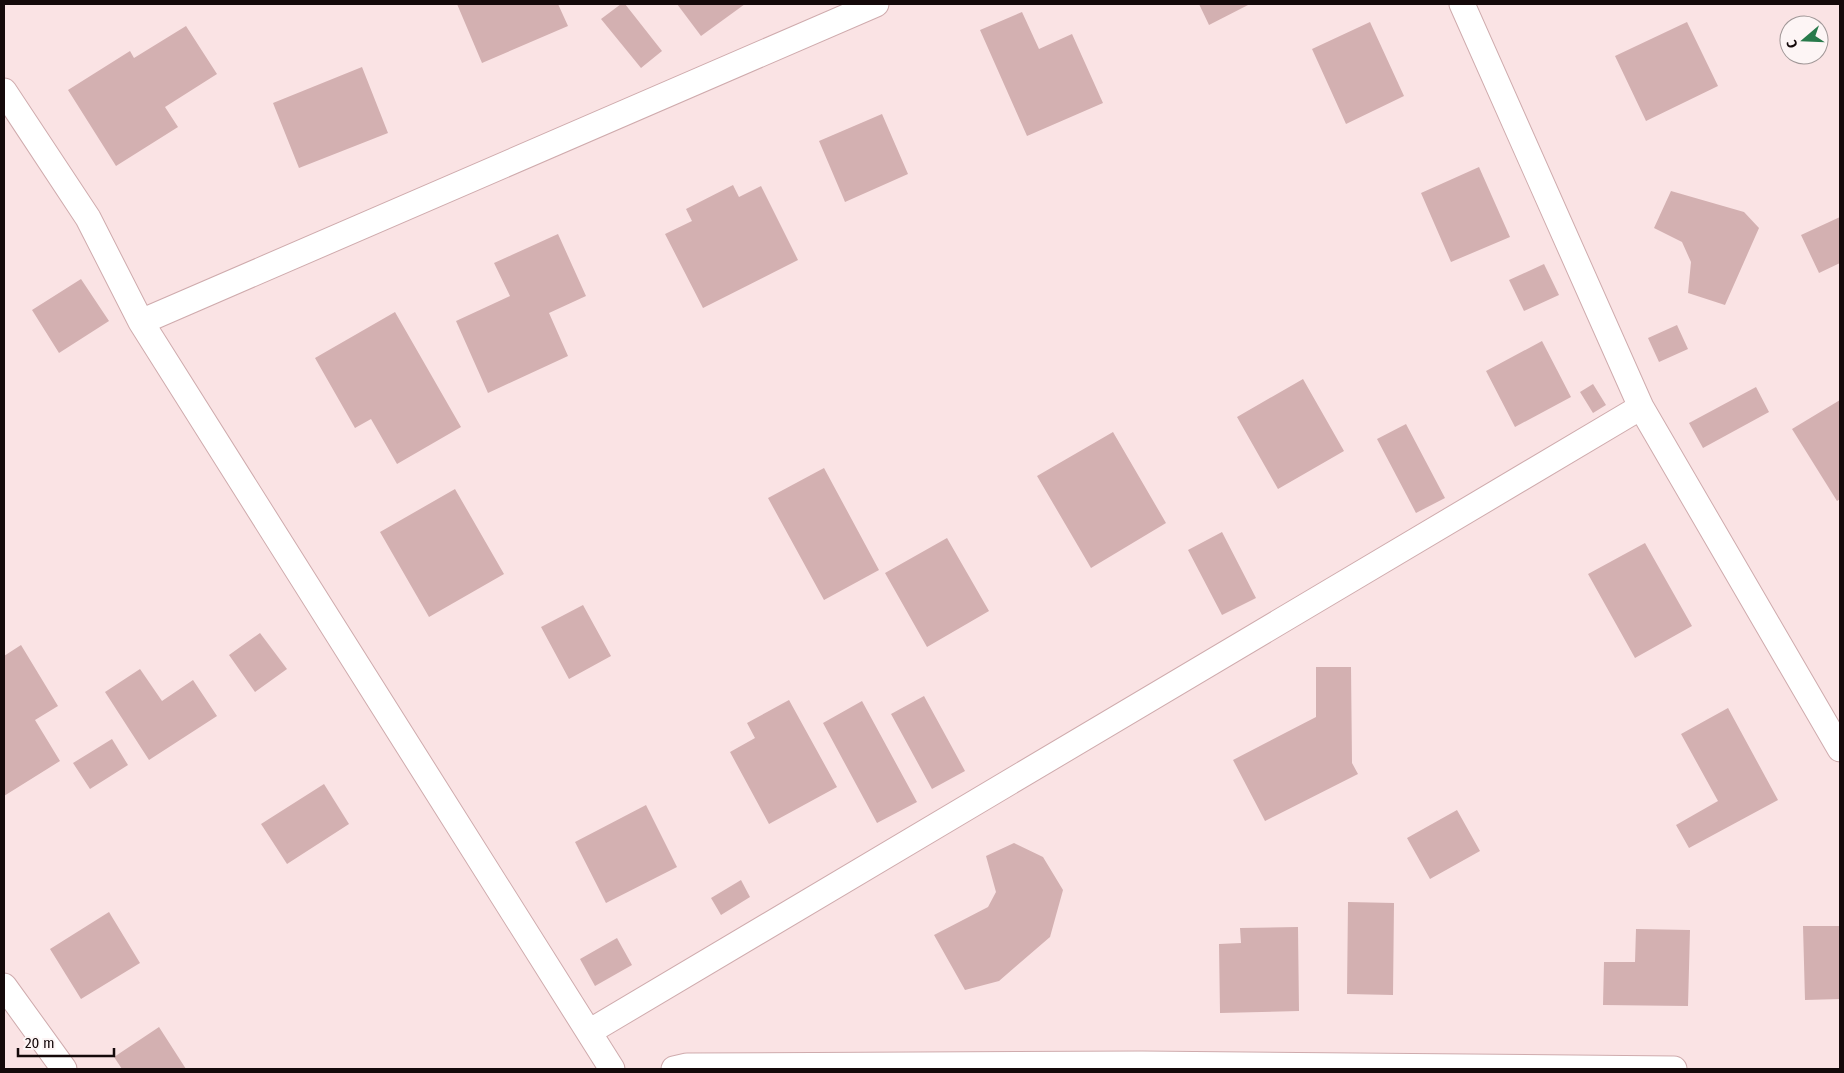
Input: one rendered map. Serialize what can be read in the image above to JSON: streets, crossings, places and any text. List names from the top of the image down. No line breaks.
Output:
{"scale_bar":"20 m","north":"left"}
